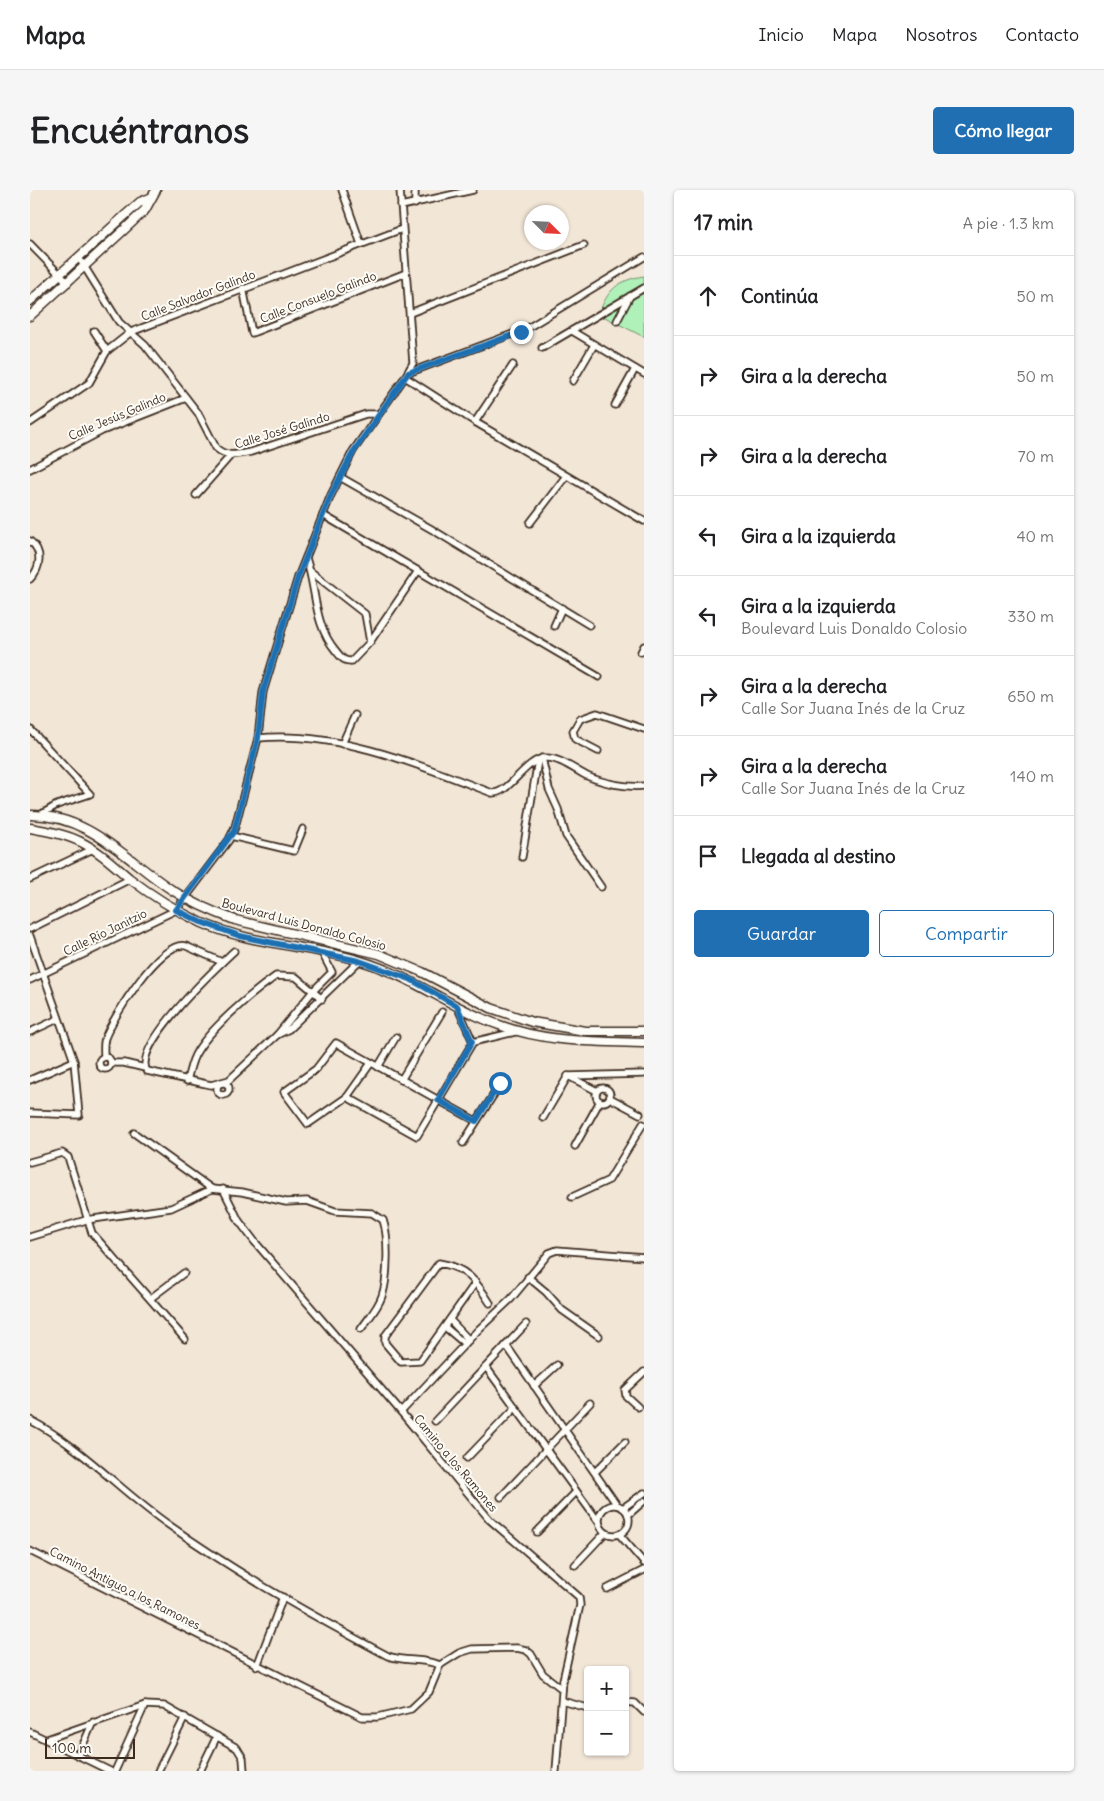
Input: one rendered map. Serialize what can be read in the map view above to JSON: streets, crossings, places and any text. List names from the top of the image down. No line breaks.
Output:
{"streets":{"main road":["Boulevard Luis Donaldo Colosio"],"street":["Calle Salvador Galindo","Calle Consuelo Galindo","Calle Jesús Galindo","Calle José Galindo","Calle Río Janitzio","Camino a los Ramones","Camino Antiguo a los Ramones"]},"crossings":[["Calle Salvador Galindo","Calle Consuelo Galindo"],["Calle Salvador Galindo","Calle José Galindo"],["Calle Jesús Galindo","Calle José Galindo"],["Boulevard Luis Donaldo Colosio","Calle Río Janitzio"]],"scale_bar":"100 m","north":"bottom right","page":{"header":"Mapa","nav":["Inicio","Mapa","Nosotros","Contacto"],"buttons":["Cómo llegar",["Guardar","Compartir"]],"title":"Encuéntranos","heading":["17 min","A pie · 1.3 km"],"list":[["Continúa","50 m"],["Gira a la derecha","50 m"],["Gira a la derecha","70 m"],["Gira a la izquierda","40 m"],["Gira a la izquierda","Boulevard Luis Donaldo Colosio","330 m"],["Gira a la derecha","Calle Sor Juana Inés de la Cruz","650 m"],["Gira a la derecha","Calle Sor Juana Inés de la Cruz","140 m"],"Llegada al destino"],"map_buttons":["+","−"],"scale":"100 m"}}
